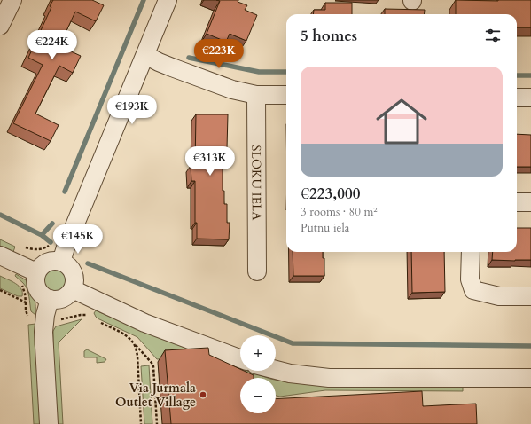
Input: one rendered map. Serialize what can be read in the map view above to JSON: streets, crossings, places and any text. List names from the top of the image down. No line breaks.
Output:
{"streets":{"street":["SLOKU IELA"]},"places":["Via Jurmala Outlet Village"],"page":{"heading":"5 homes","price":["€224K","€223K","€193K","€313K","€145K"],"list":[{"name":"€223,000","note":"3 rooms · 80 m² · Putnu iela"}],"map_buttons":["+","−"]}}
